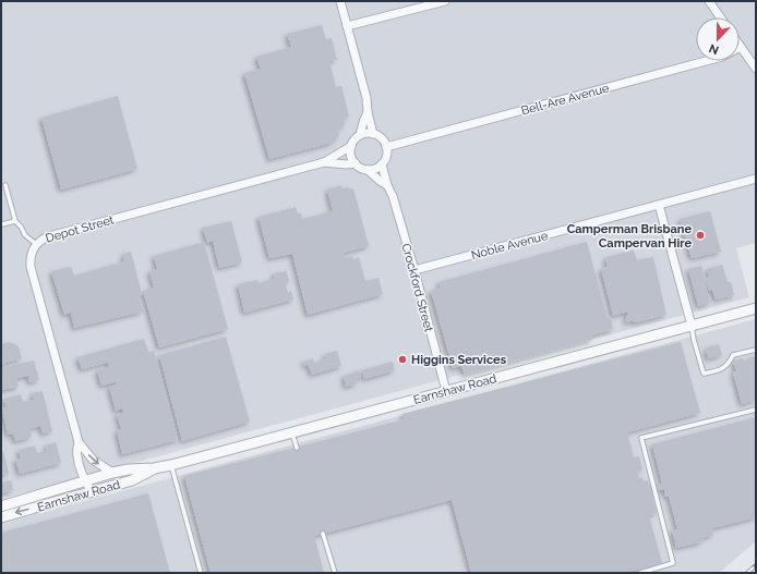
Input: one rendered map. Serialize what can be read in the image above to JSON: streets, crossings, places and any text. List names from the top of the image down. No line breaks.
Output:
{"streets":{"street":["Bell-Are Avenue","Depot Street","Noble Avenue","Crockford Street","Earnshaw Road"]},"crossings":[["Bell-Are Avenue","Depot Street"],["Bell-Are Avenue","Crockford Street"],["Depot Street","Crockford Street"],["Depot Street","Earnshaw Road"],["Noble Avenue","Crockford Street"],["Crockford Street","Earnshaw Road"]],"places":["Camperman Brisbane Campervan Hire","Higgins Services"],"north":"bottom"}
